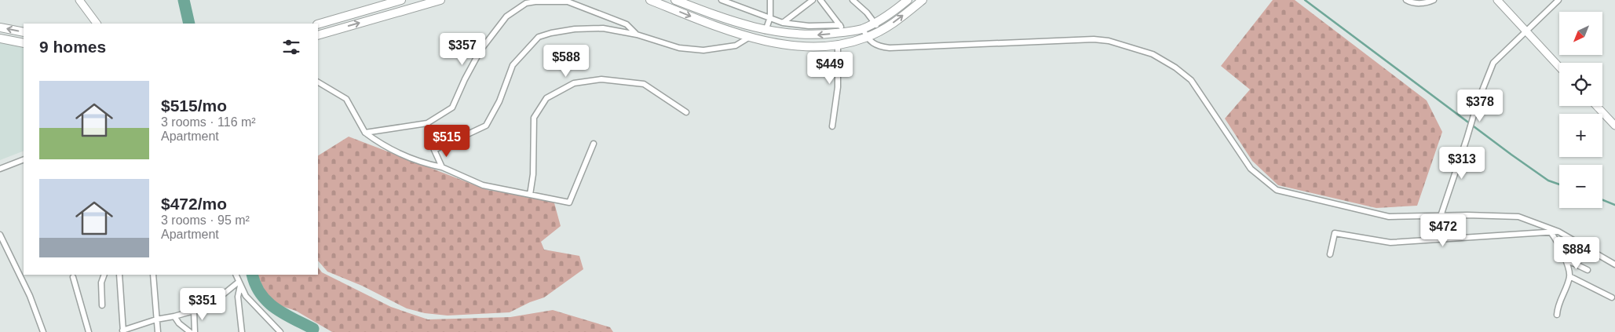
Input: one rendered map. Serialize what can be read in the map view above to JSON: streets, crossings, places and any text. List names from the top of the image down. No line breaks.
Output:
{"north":"bottom left","page":{"map_buttons":["+","−"],"heading":"9 homes","price":["$357","$588","$449","$378","$515","$313","$472","$884","$351"],"list":[{"name":"$515/mo","note":"3 rooms · 116 m² · Apartment"},{"name":"$472/mo","note":"3 rooms · 95 m² · Apartment"}]}}
